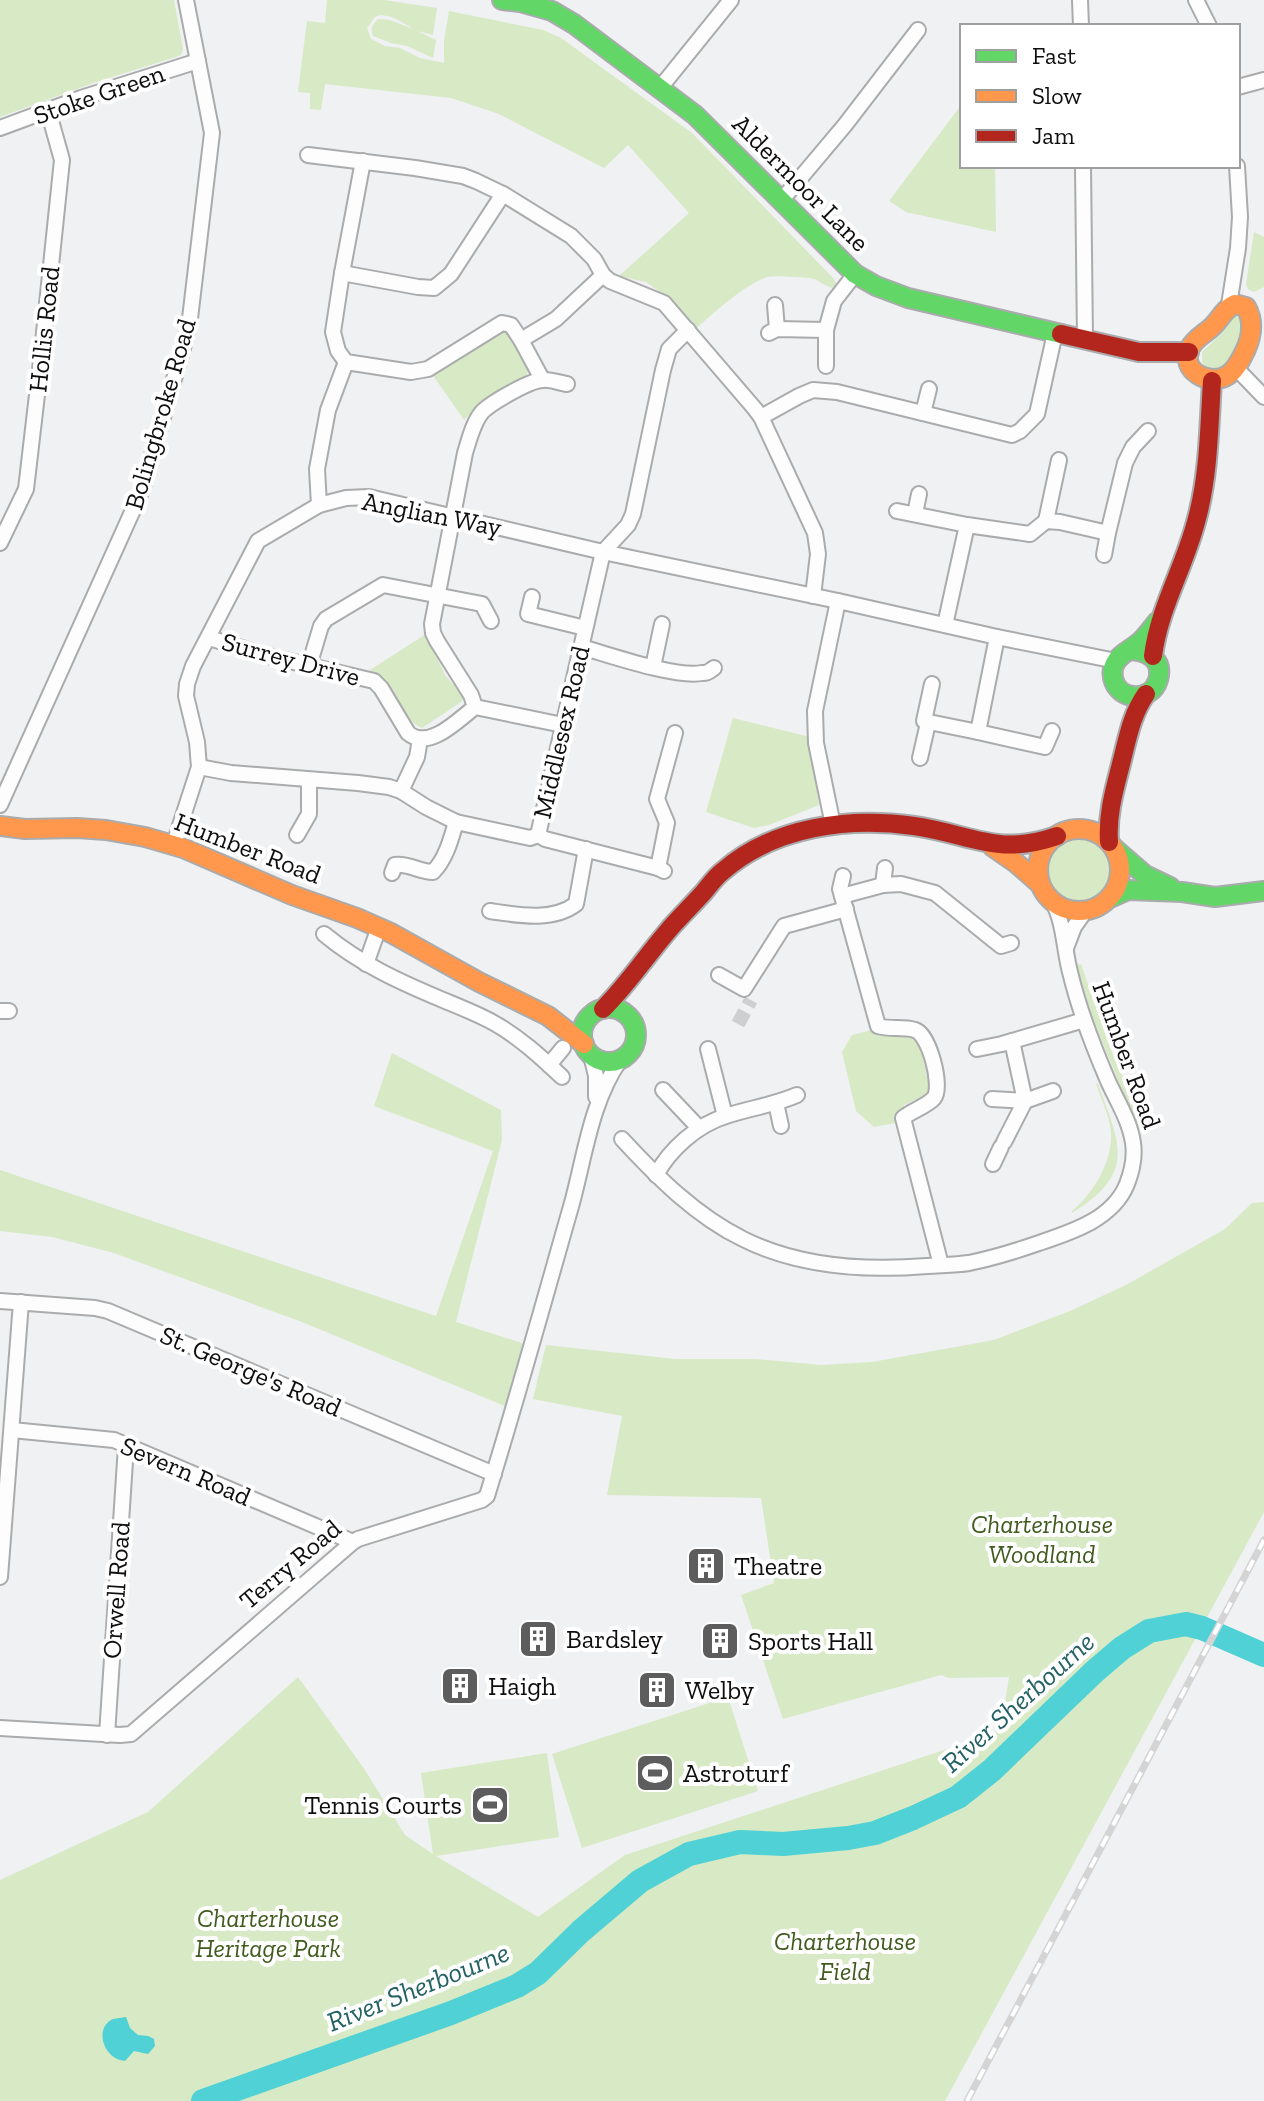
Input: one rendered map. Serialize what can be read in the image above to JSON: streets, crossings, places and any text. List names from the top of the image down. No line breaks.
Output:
{"streets":{"main road":["Aldermoor Lane","Humber Road"],"street":["Stoke Green","Hollis Road","Bolingbroke Road","Anglian Way","Surrey Drive","Middlesex Road","St. George's Road","Severn Road","Terry Road","Orwell Road"]},"crossings":[["Stoke Green","Hollis Road"],["Stoke Green","Bolingbroke Road"],["Anglian Way","Surrey Drive"],["Anglian Way","Middlesex Road"],["Anglian Way","Humber Road"],["Humber Road","Terry Road"],["St. George's Road","Terry Road"],["Severn Road","Terry Road"],["Severn Road","Orwell Road"],["Terry Road","Orwell Road"]],"water":["River Sherbourne"],"parks":["Charterhouse Woodland","Charterhouse Heritage Park","Charterhouse Field"],"places":{"building":["Theatre","Bardsley","Sports Hall","Haigh","Welby"],"sports":["Astroturf","Tennis Courts"]},"legend":["Fast","Slow","Jam"]}
